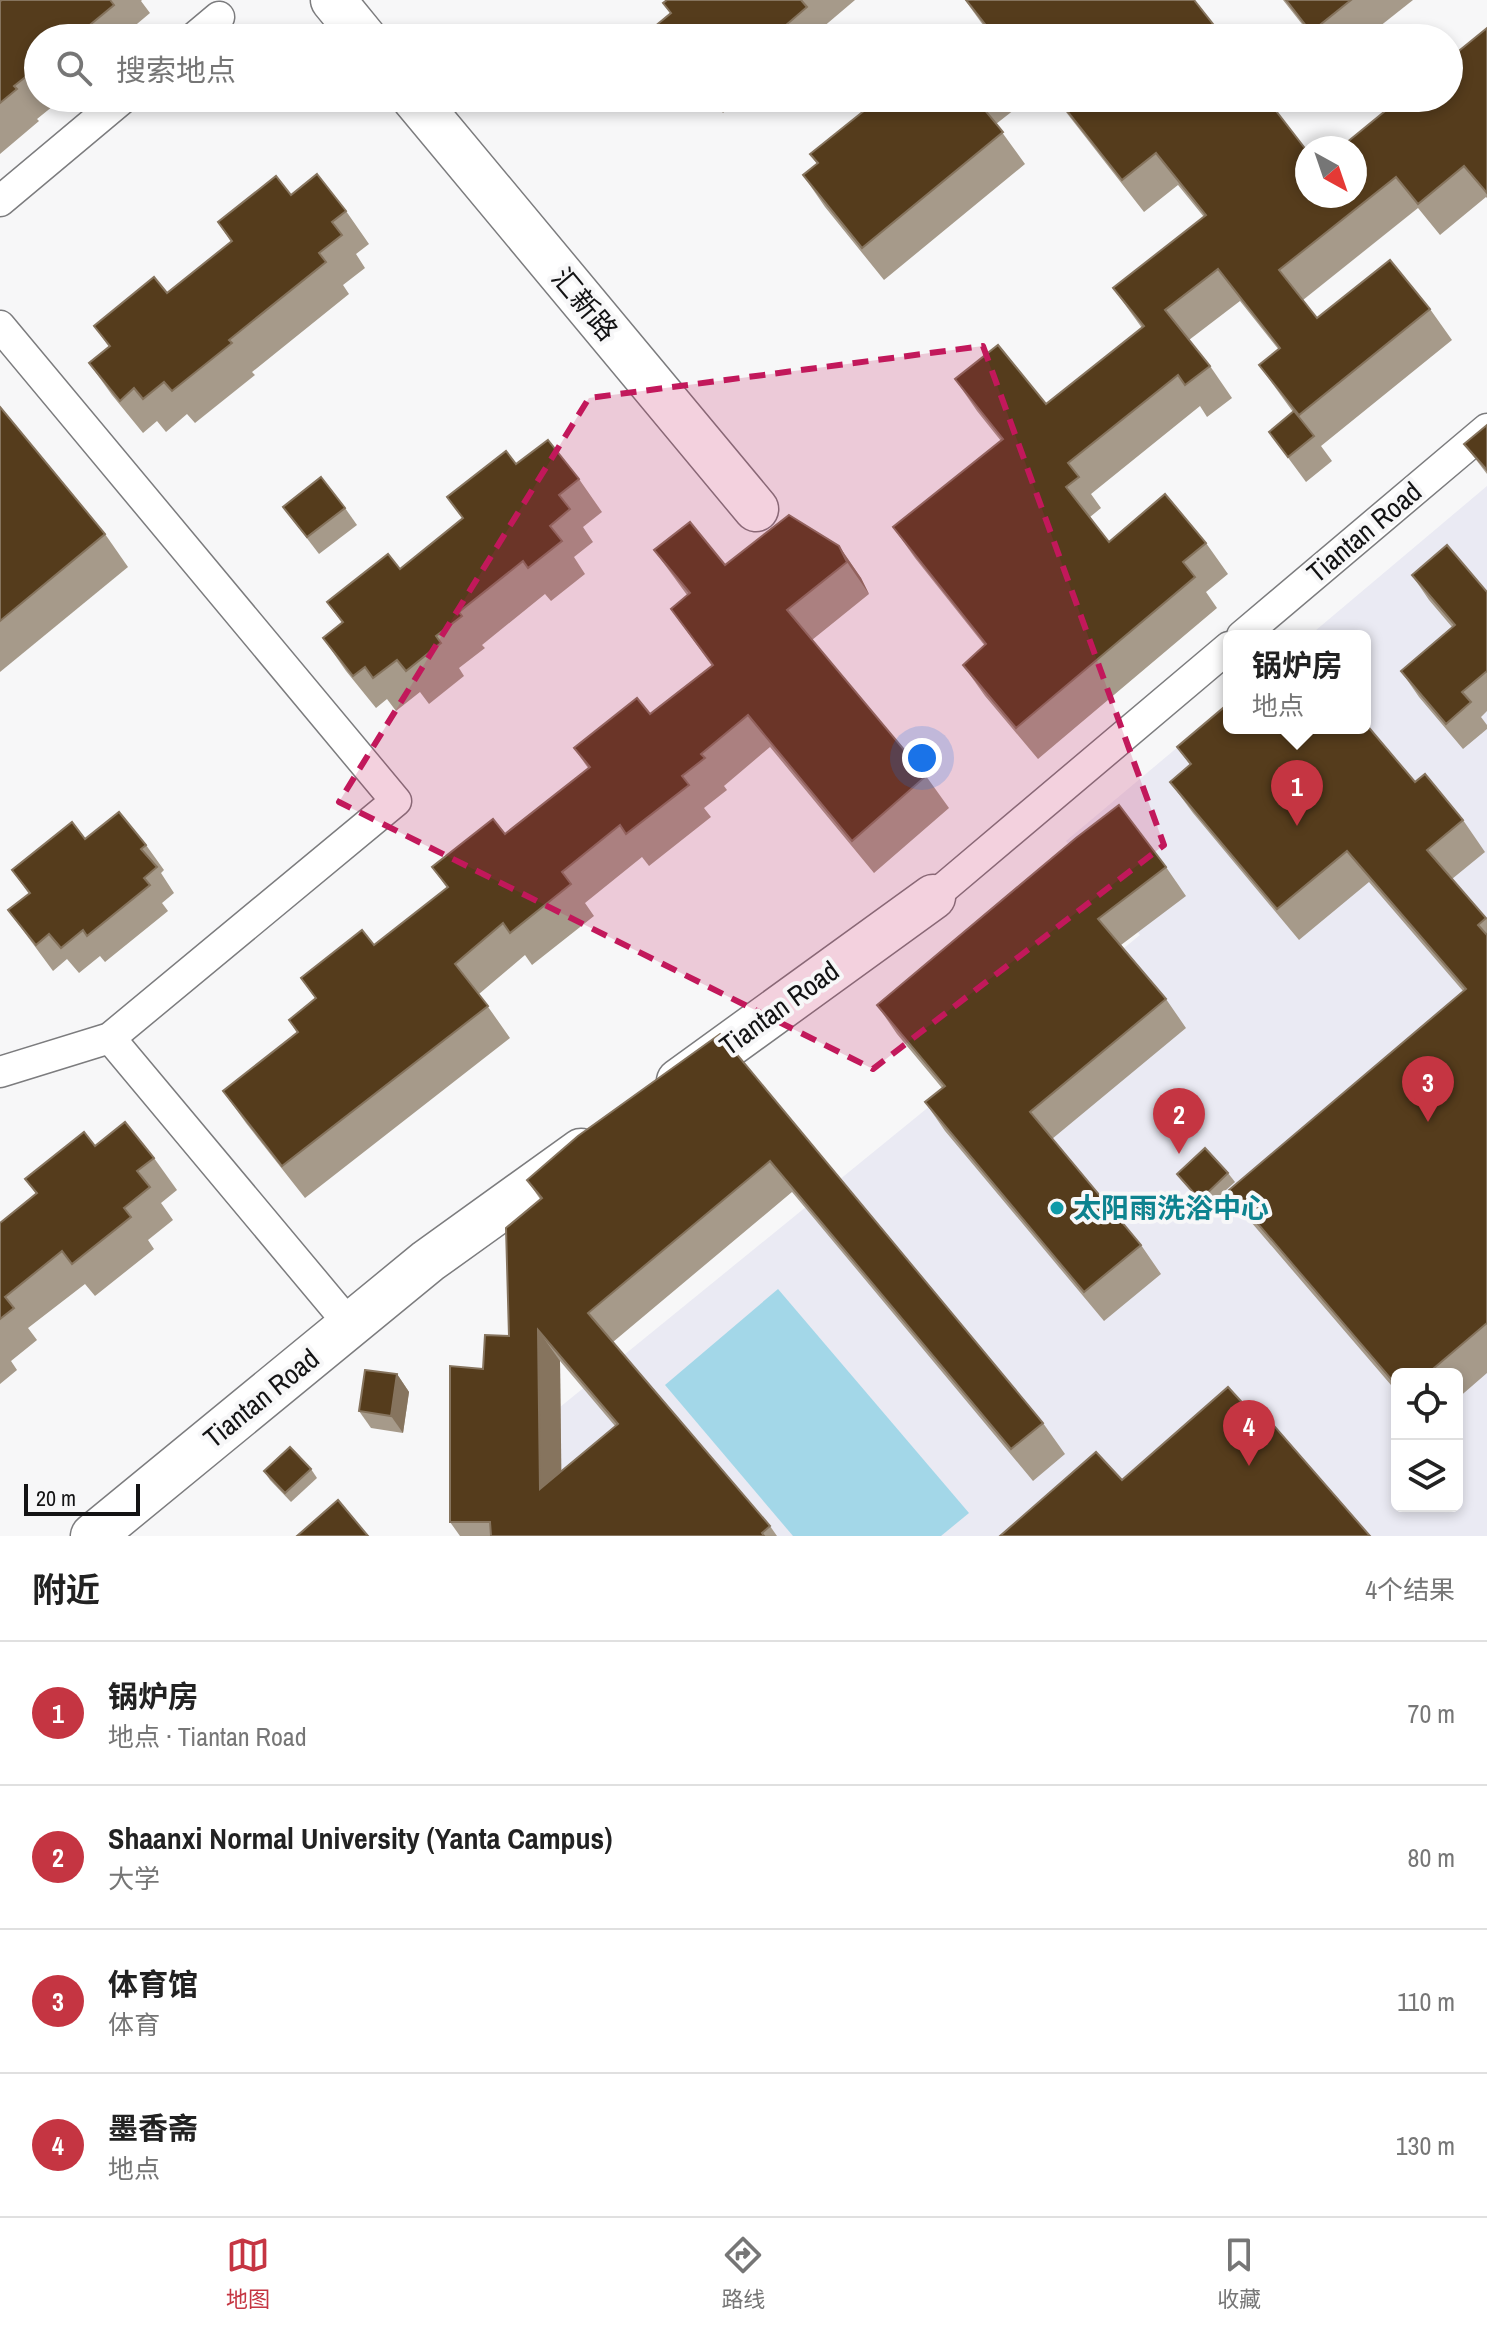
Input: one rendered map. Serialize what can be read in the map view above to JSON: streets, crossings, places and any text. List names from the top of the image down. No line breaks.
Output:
{"streets":{"street":["汇新路","Tiantan Road"]},"places":["太阳雨洗浴中心"],"scale_bar":"20 m","north":"bottom right","page":{"search":"搜索地点","popup":["锅炉房","地点"],"pins":["1","3","2","4"],"scale":"20 m","heading":["附近","4个结果"],"list":[{"mark":"1","name":"锅炉房","note":"地点 · Tiantan Road","value":"70 m"},{"mark":"2","name":"Shaanxi Normal University (Yanta Campus)","note":"大学","value":"80 m"},{"mark":"3","name":"体育馆","note":"体育","value":"110 m"},{"mark":"4","name":"墨香斋","note":"地点","value":"130 m"}],"nav":["地图","路线","收藏"]}}
